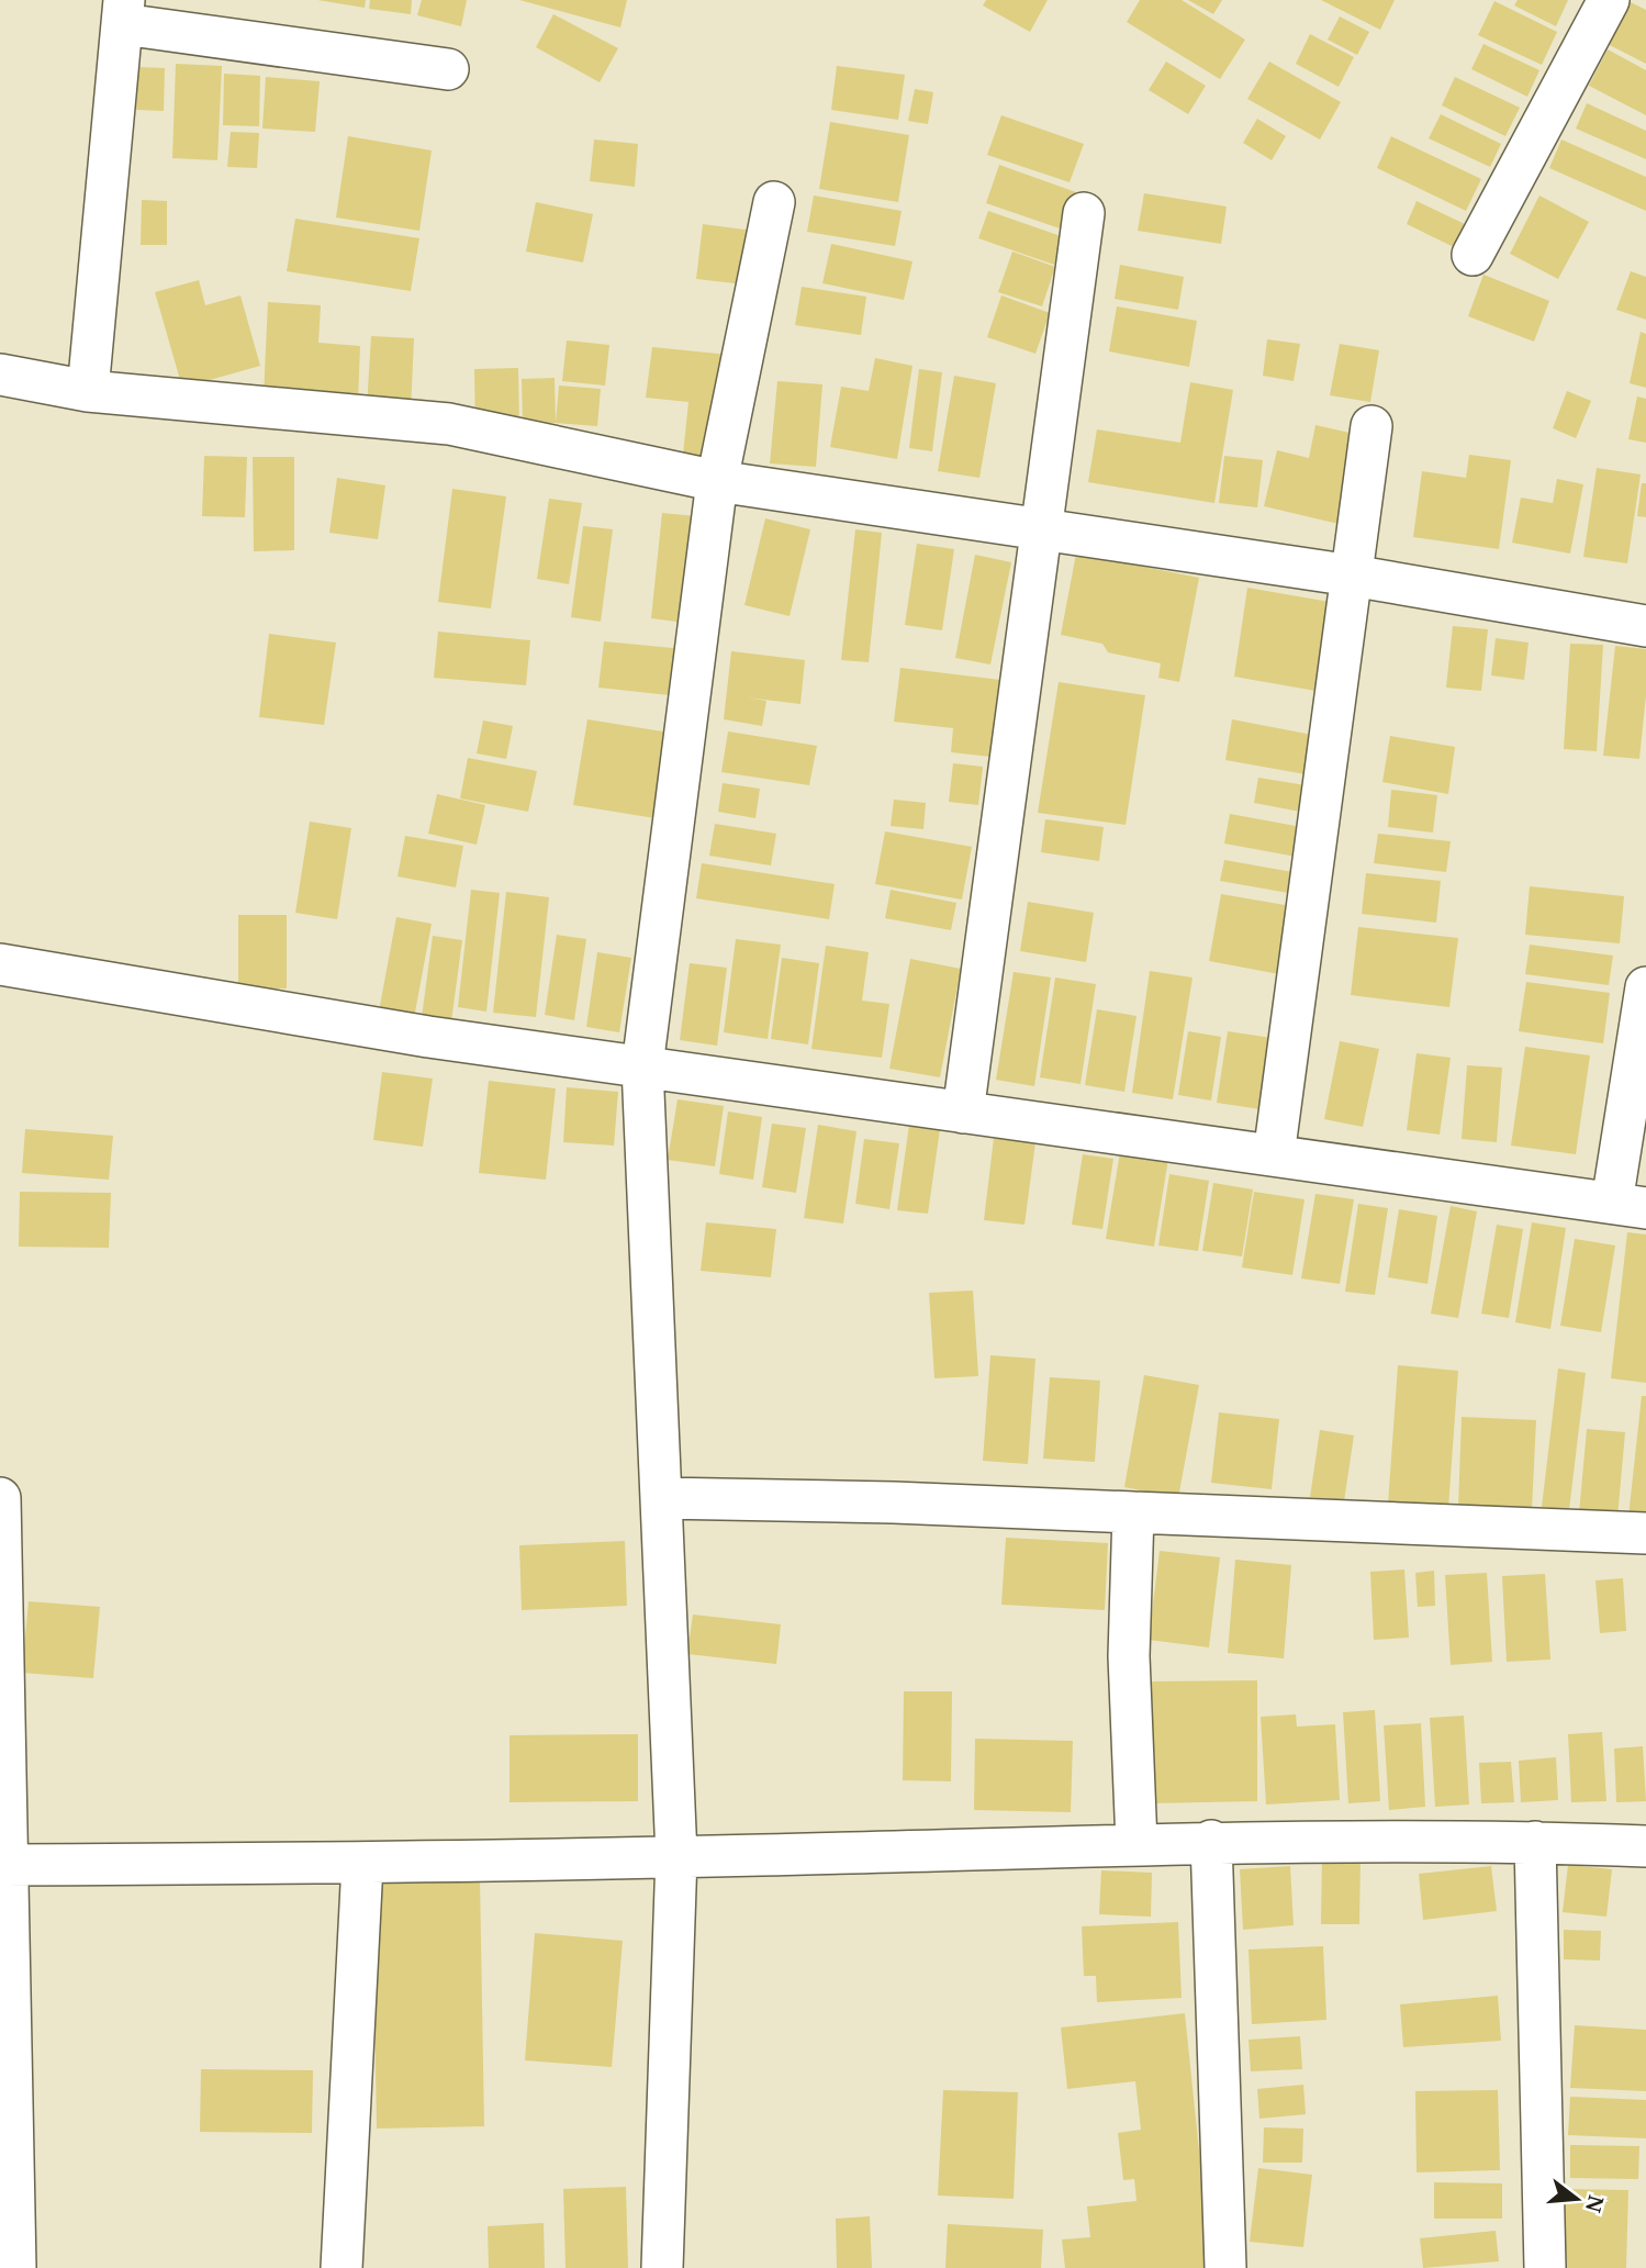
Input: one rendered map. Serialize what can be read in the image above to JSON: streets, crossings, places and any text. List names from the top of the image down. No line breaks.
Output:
{"north":"right"}
